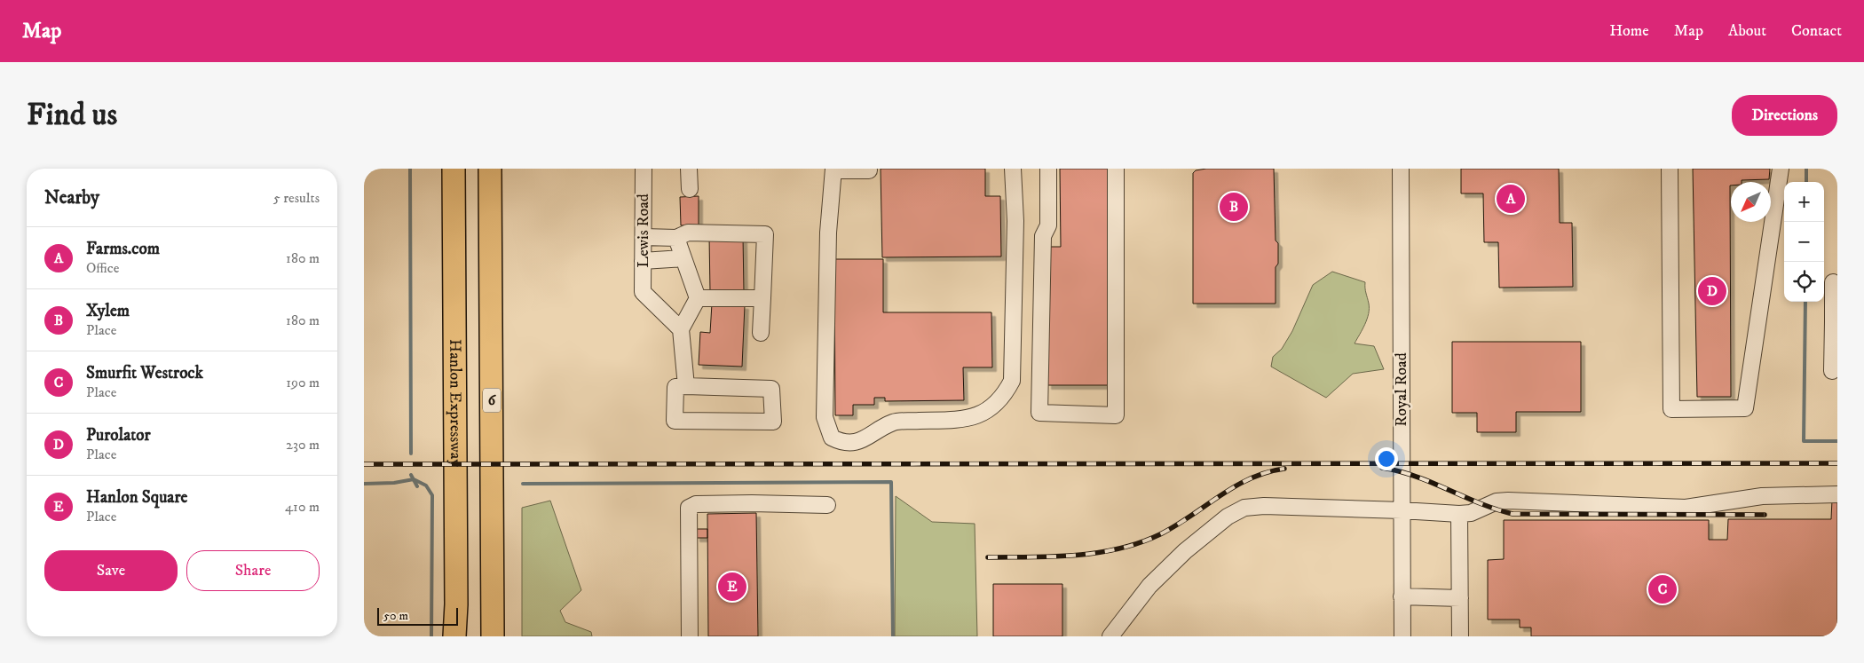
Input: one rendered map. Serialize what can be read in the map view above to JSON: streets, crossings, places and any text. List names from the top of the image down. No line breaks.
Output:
{"streets":{"highway":["6","Hanlon Expressway"],"street":["Lewis Road","Royal Road"]},"scale_bar":"50 m","north":"bottom left","page":{"header":"Map","nav":["Home","Map","About","Contact"],"buttons":["Directions",["Save","Share"]],"title":"Find us","heading":["Nearby","5 results"],"map_buttons":["+","−"],"pins":["A","B","D","E","C"],"list":[{"mark":"A","name":"Farms.com","note":"Office","value":"180 m"},{"mark":"B","name":"Xylem","note":"Place","value":"180 m"},{"mark":"C","name":"Smurfit Westrock","note":"Place","value":"190 m"},{"mark":"D","name":"Purolator","note":"Place","value":"230 m"},{"mark":"E","name":"Hanlon Square","note":"Place","value":"410 m"}],"scale":"50 m"}}
